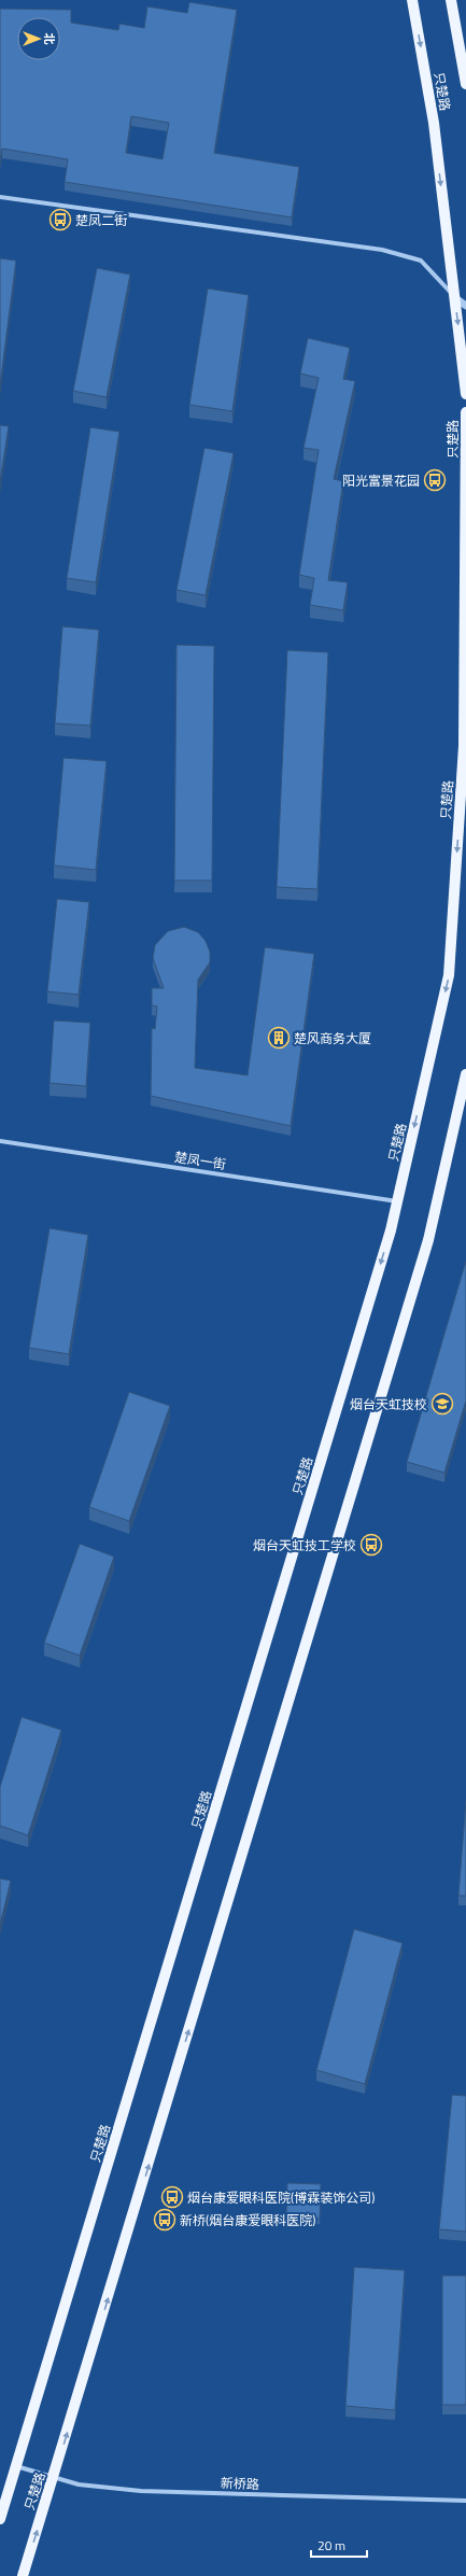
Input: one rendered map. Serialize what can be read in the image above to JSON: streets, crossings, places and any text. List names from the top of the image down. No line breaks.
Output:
{"streets":{"main road":["只楚路"],"street":["楚凤一街","新桥路"]},"crossings":[["只楚路","楚凤一街"],["只楚路","新桥路"]],"places":{"bus stop":["楚凤二街","阳光富景花园","烟台天虹技工学校","烟台康爱眼科医院(博霖装饰公司)","新桥(烟台康爱眼科医院)"],"building":["楚风商务大厦"],"school or university":["烟台天虹技校"]},"scale_bar":"20 m","north":"right"}
